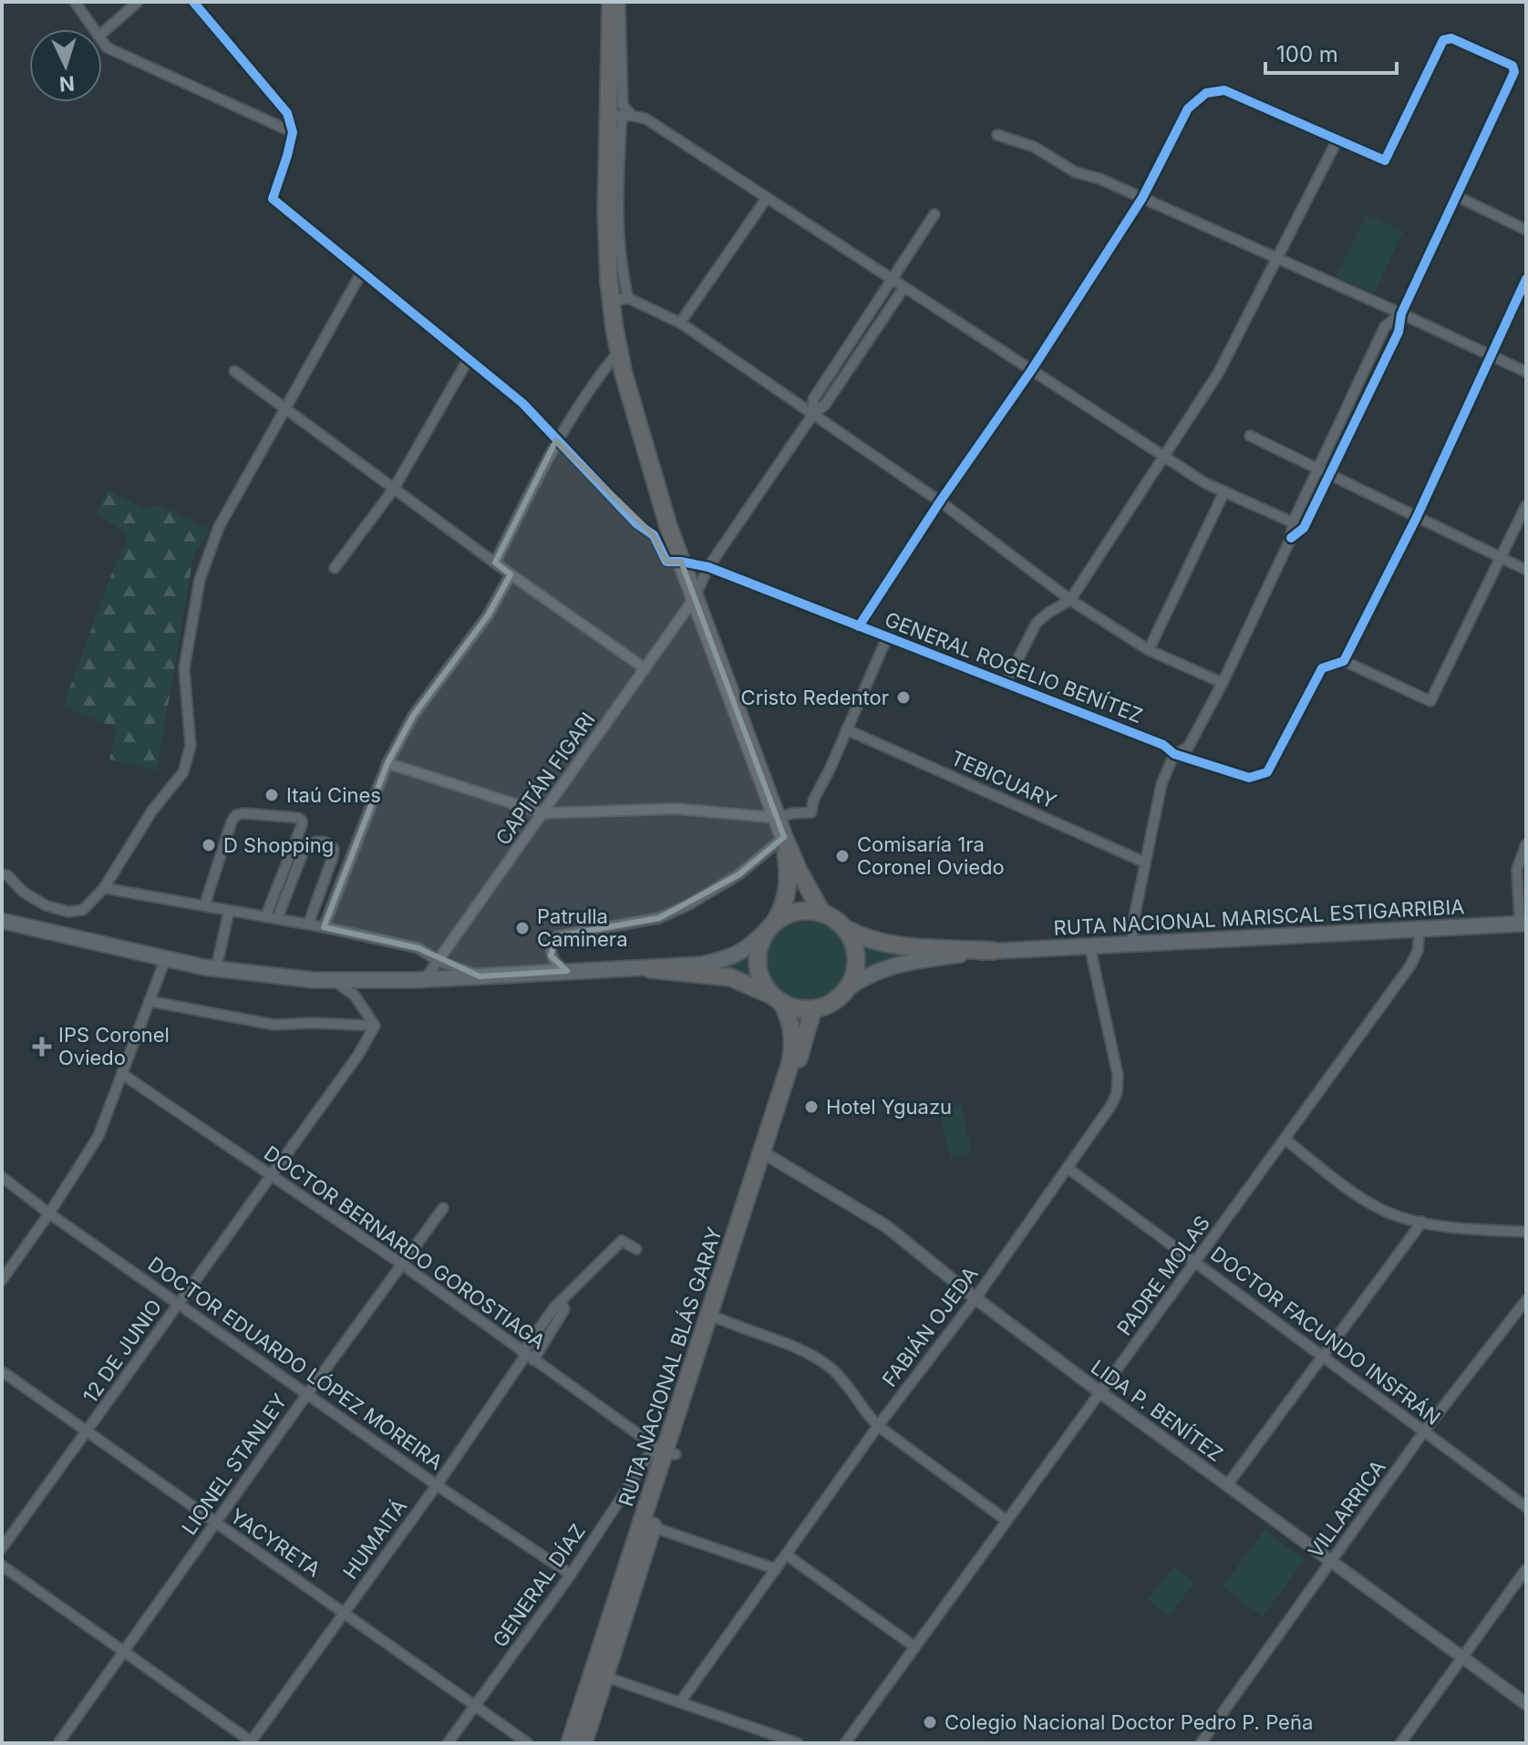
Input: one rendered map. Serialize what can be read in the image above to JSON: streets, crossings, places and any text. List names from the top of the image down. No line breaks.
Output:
{"streets":{"highway":["RUTA NACIONAL BLÁS GARAY"],"main road":["RUTA NACIONAL MARISCAL ESTIGARRIBIA"],"street":["GENERAL ROGELIO BENÍTEZ","CAPITÁN FIGARI","TEBICUARY","DOCTOR BERNARDO GOROSTIAGA","PADRE MOLAS","FABIÁN OJEDA","DOCTOR FACUNDO INSFRÁN","12 DE JUNIO","DOCTOR EDUARDO LÓPEZ MOREIRA","LIDA P. BENÍTEZ","LIONEL STANLEY","VILLARRICA","HUMAITÁ","YACYRETA","GENERAL DÍAZ"]},"crossings":[["GENERAL ROGELIO BENÍTEZ","CAPITÁN FIGARI"],["RUTA NACIONAL MARISCAL ESTIGARRIBIA","PADRE MOLAS"],["RUTA NACIONAL MARISCAL ESTIGARRIBIA","FABIÁN OJEDA"],["RUTA NACIONAL MARISCAL ESTIGARRIBIA","RUTA NACIONAL BLÁS GARAY"],["DOCTOR BERNARDO GOROSTIAGA","12 DE JUNIO"],["DOCTOR BERNARDO GOROSTIAGA","RUTA NACIONAL BLÁS GARAY"],["DOCTOR BERNARDO GOROSTIAGA","LIONEL STANLEY"],["DOCTOR BERNARDO GOROSTIAGA","HUMAITÁ"],["DOCTOR BERNARDO GOROSTIAGA","GENERAL DÍAZ"],["PADRE MOLAS","DOCTOR FACUNDO INSFRÁN"],["PADRE MOLAS","LIDA P. BENÍTEZ"],["FABIÁN OJEDA","DOCTOR FACUNDO INSFRÁN"],["FABIÁN OJEDA","LIDA P. BENÍTEZ"],["DOCTOR FACUNDO INSFRÁN","VILLARRICA"],["12 DE JUNIO","DOCTOR EDUARDO LÓPEZ MOREIRA"],["12 DE JUNIO","YACYRETA"],["DOCTOR EDUARDO LÓPEZ MOREIRA","LIONEL STANLEY"],["DOCTOR EDUARDO LÓPEZ MOREIRA","HUMAITÁ"],["DOCTOR EDUARDO LÓPEZ MOREIRA","GENERAL DÍAZ"],["RUTA NACIONAL BLÁS GARAY","LIDA P. BENÍTEZ"],["RUTA NACIONAL BLÁS GARAY","GENERAL DÍAZ"],["LIDA P. BENÍTEZ","VILLARRICA"],["LIONEL STANLEY","YACYRETA"],["HUMAITÁ","YACYRETA"],["YACYRETA","GENERAL DÍAZ"]],"places":{"other":["Cristo Redentor","Itaú Cines","D Shopping","Comisaría 1ra Coronel Oviedo","Patrulla Caminera","Hotel Yguazu","Colegio Nacional Doctor Pedro P. Peña"],"health":["IPS Coronel Oviedo"]},"scale_bar":"100 m","north":"bottom"}
